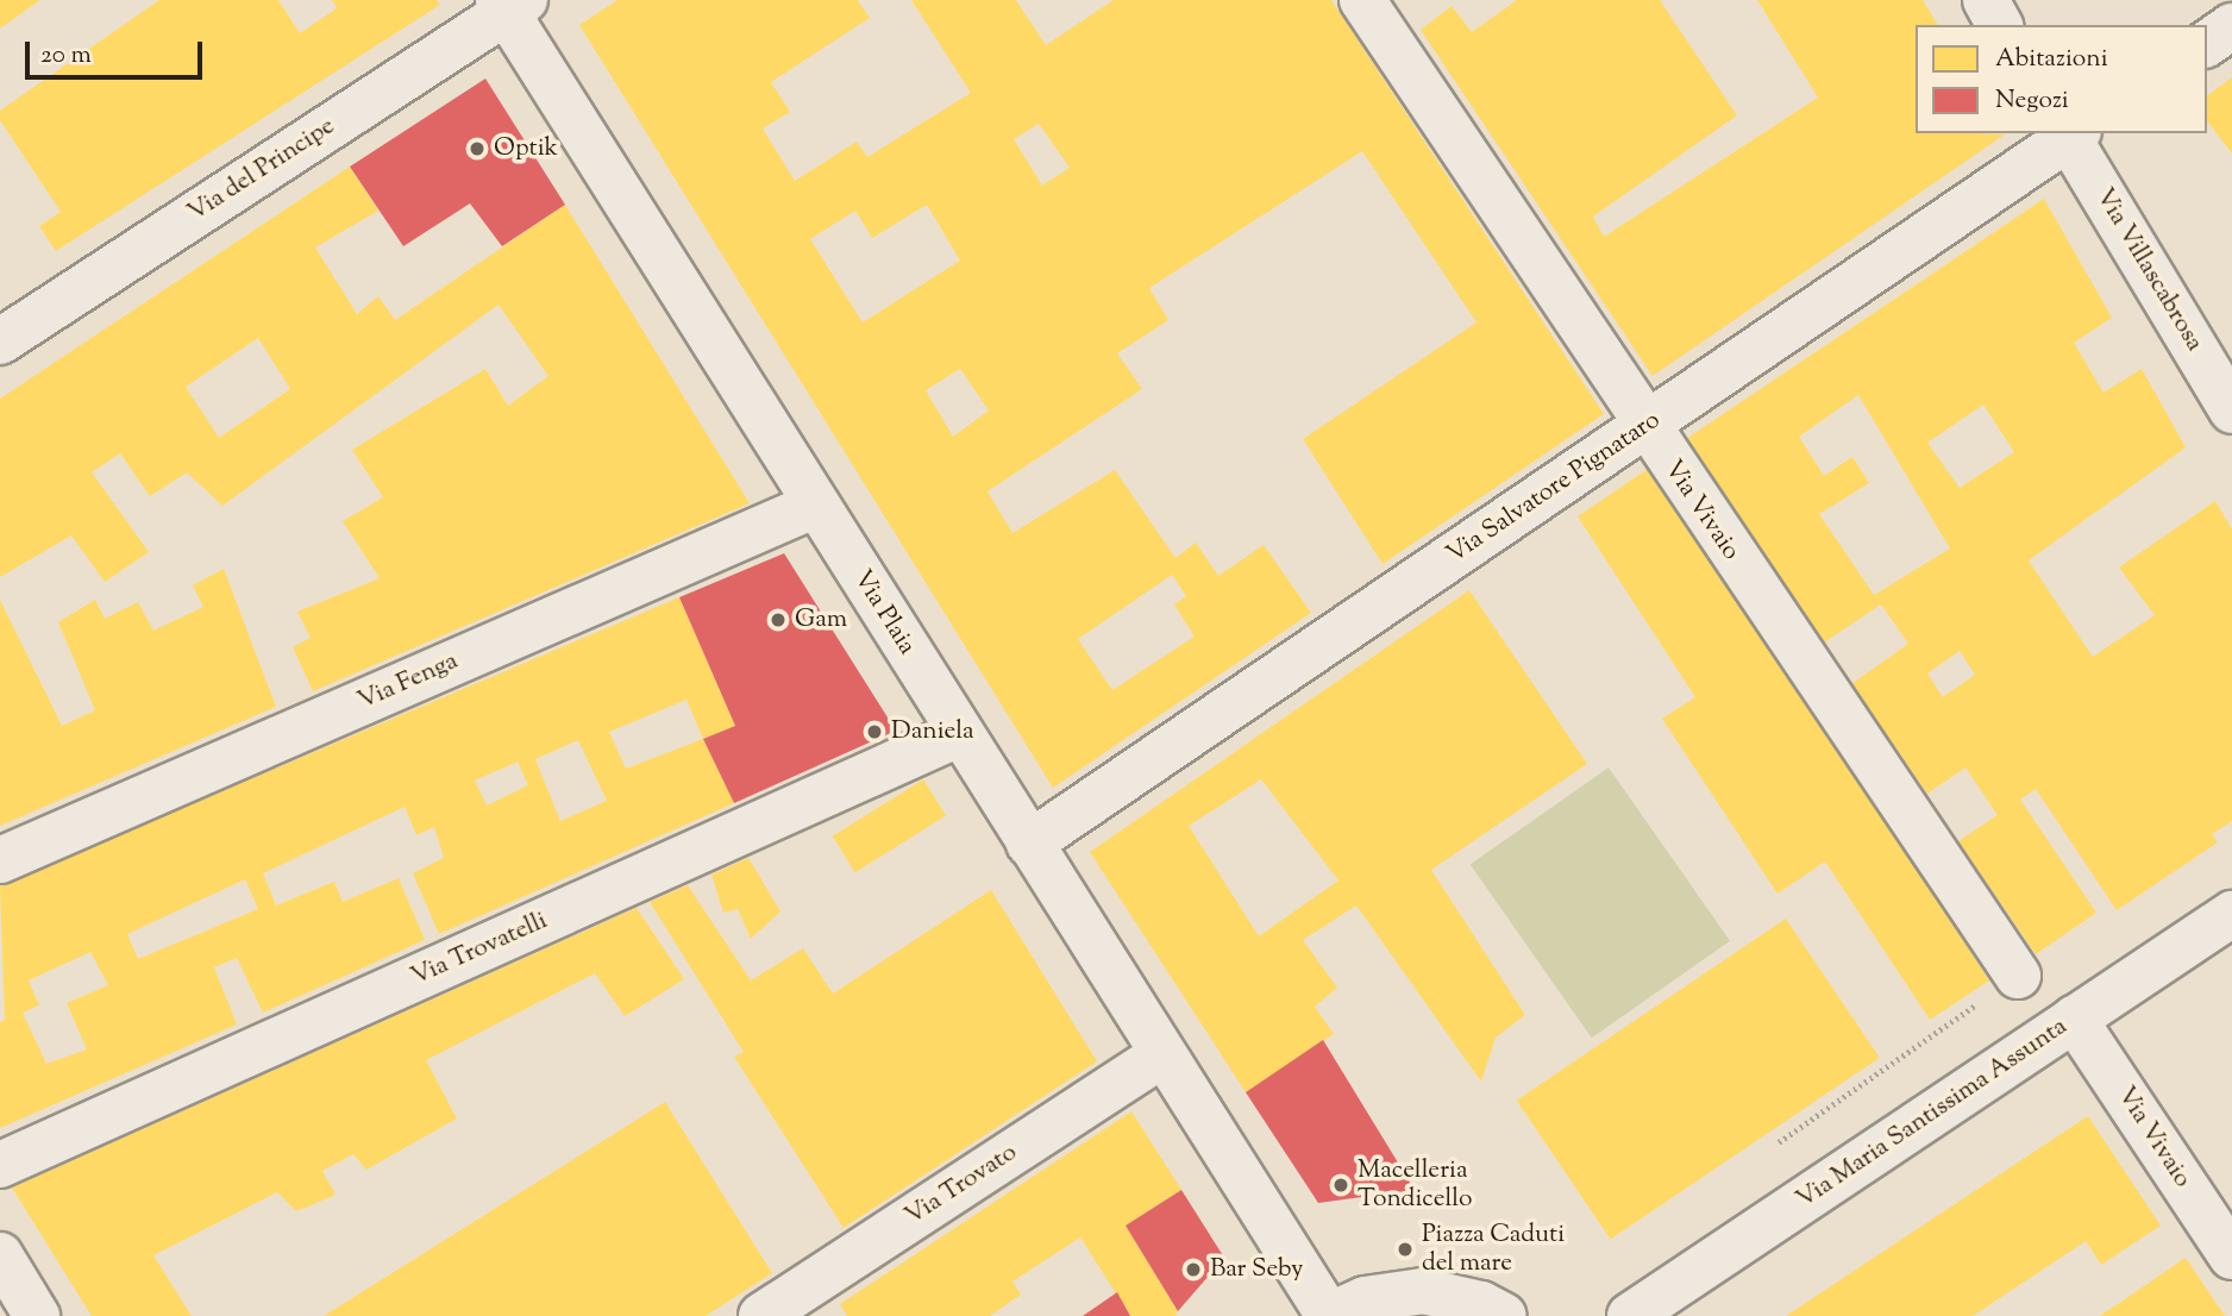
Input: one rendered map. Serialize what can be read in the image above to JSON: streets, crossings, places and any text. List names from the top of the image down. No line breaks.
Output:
{"streets":{"street":["Via del Principe","Via Villascabrosa","Via Salvatore Pignataro","Via Vivaio","Via Plaia","Via Fenga","Via Trovatelli","Via Maria Santissima Assunta","Via Trovato"]},"crossings":[["Via del Principe","Via Plaia"],["Via Villascabrosa","Via Salvatore Pignataro"],["Via Salvatore Pignataro","Via Vivaio"],["Via Salvatore Pignataro","Via Plaia"],["Via Vivaio","Via Maria Santissima Assunta"],["Via Plaia","Via Fenga"],["Via Plaia","Via Trovatelli"],["Via Plaia","Via Trovato"]],"places":["Optik","Gam","Daniela","Macelleria Tondicello","Piazza Caduti del mare","Bar Seby"],"legend":["Abitazioni","Negozi"],"scale_bar":"20 m"}
